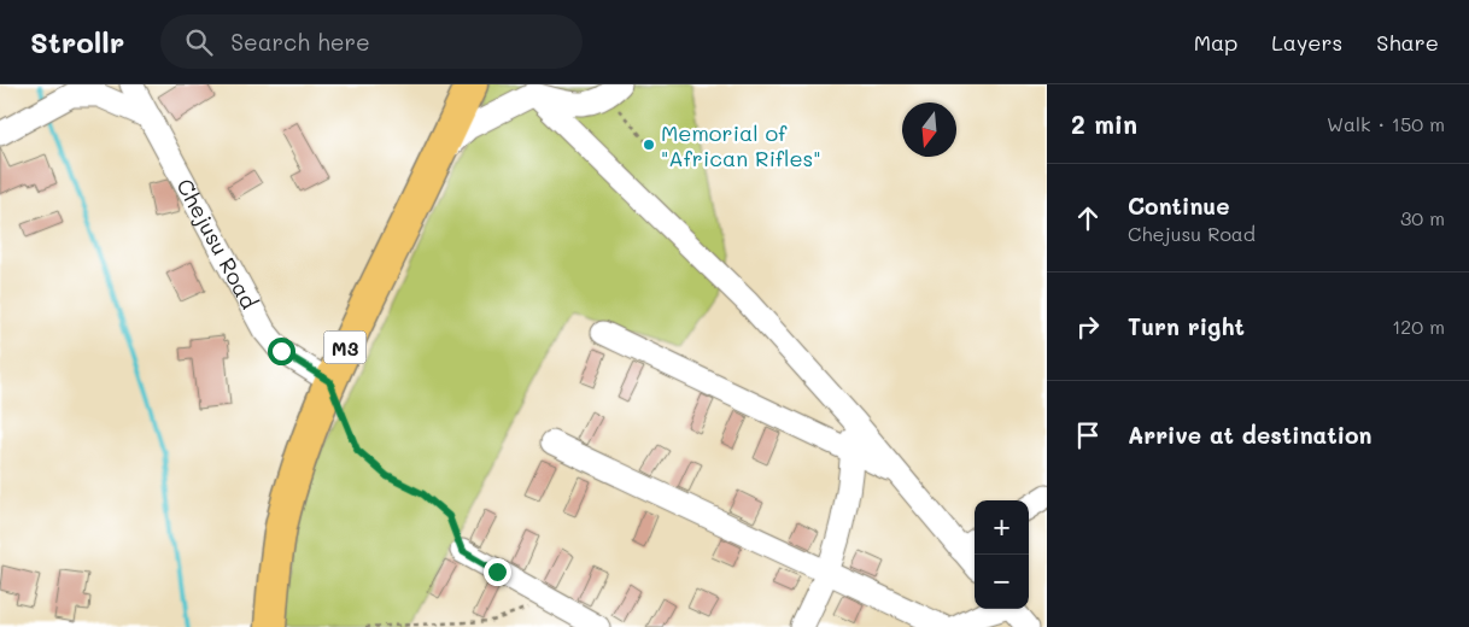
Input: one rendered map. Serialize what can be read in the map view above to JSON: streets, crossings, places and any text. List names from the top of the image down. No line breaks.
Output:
{"streets":{"highway":["M3"],"street":["Chejusu Road"]},"crossings":[["Chejusu Road","M3"]],"places":["Memorial of \"African Rifles\""],"north":"bottom","page":{"header":"Strollr","search":"Search here","nav":["Map","Layers","Share"],"heading":["2 min","Walk · 150 m"],"list":[["Continue","Chejusu Road","30 m"],["Turn right","120 m"],"Arrive at destination"],"map_buttons":["+","−"]}}
